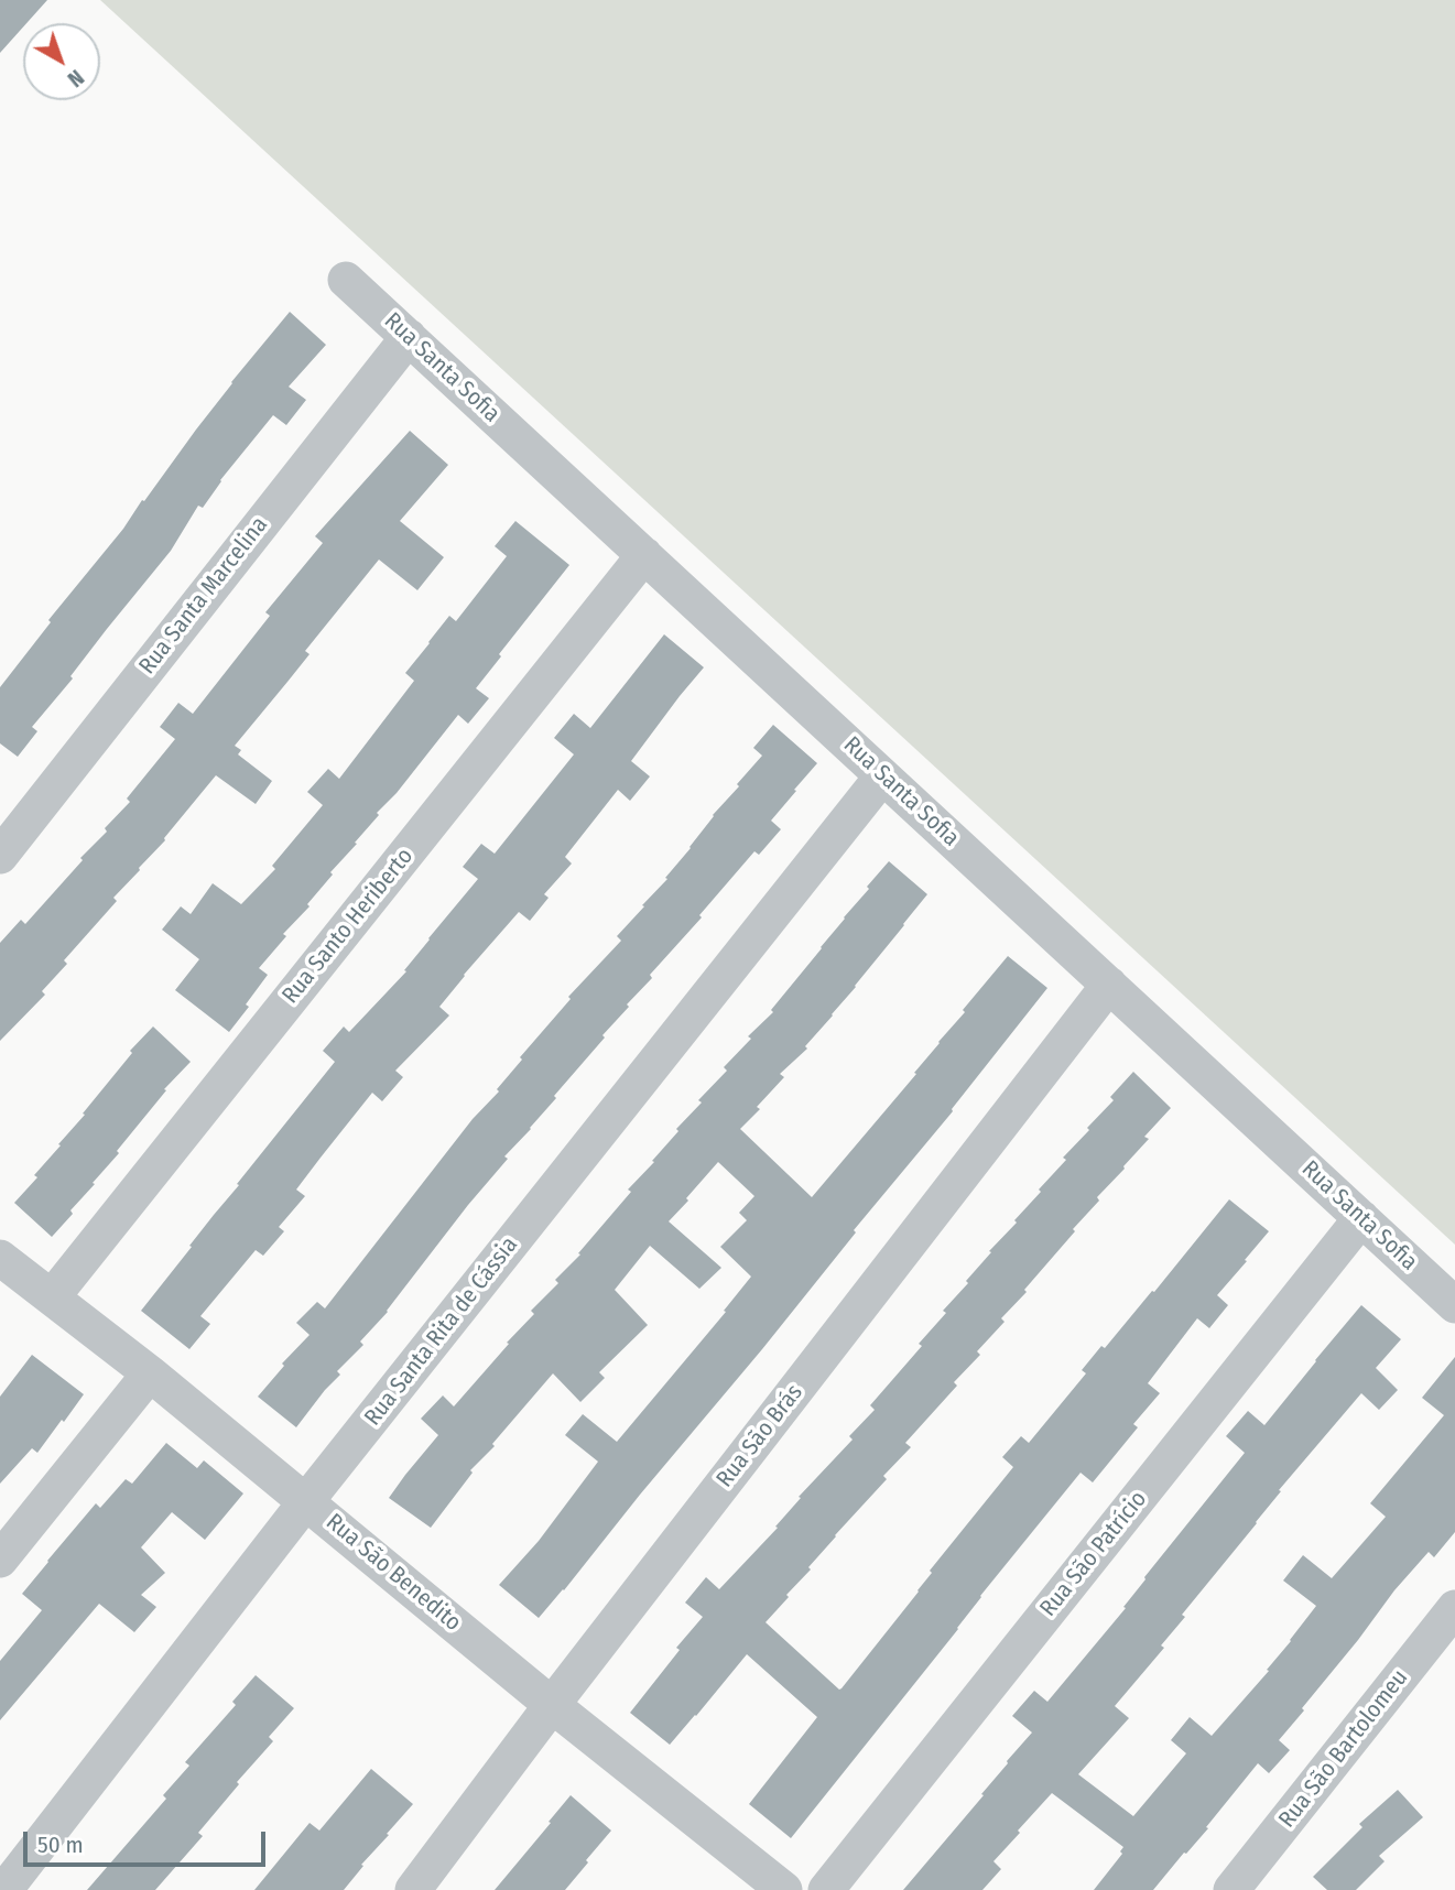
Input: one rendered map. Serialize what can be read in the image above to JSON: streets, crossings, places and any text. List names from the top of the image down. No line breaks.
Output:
{"streets":{"street":["Rua Santa Sofia","Rua Santa Marcelina","Rua Santo Heriberto","Rua Santa Rita de Cássia","Rua São Brás","Rua São Patrício","Rua São Benedito","Rua São Bartolomeu"]},"crossings":[["Rua Santa Sofia","Rua Santa Marcelina"],["Rua Santa Sofia","Rua Santo Heriberto"],["Rua Santa Sofia","Rua Santa Rita de Cássia"],["Rua Santa Sofia","Rua São Brás"],["Rua Santa Sofia","Rua São Patrício"],["Rua Santo Heriberto","Rua São Benedito"],["Rua Santa Rita de Cássia","Rua São Benedito"],["Rua São Brás","Rua São Benedito"]],"scale_bar":"50 m","north":"bottom right"}
